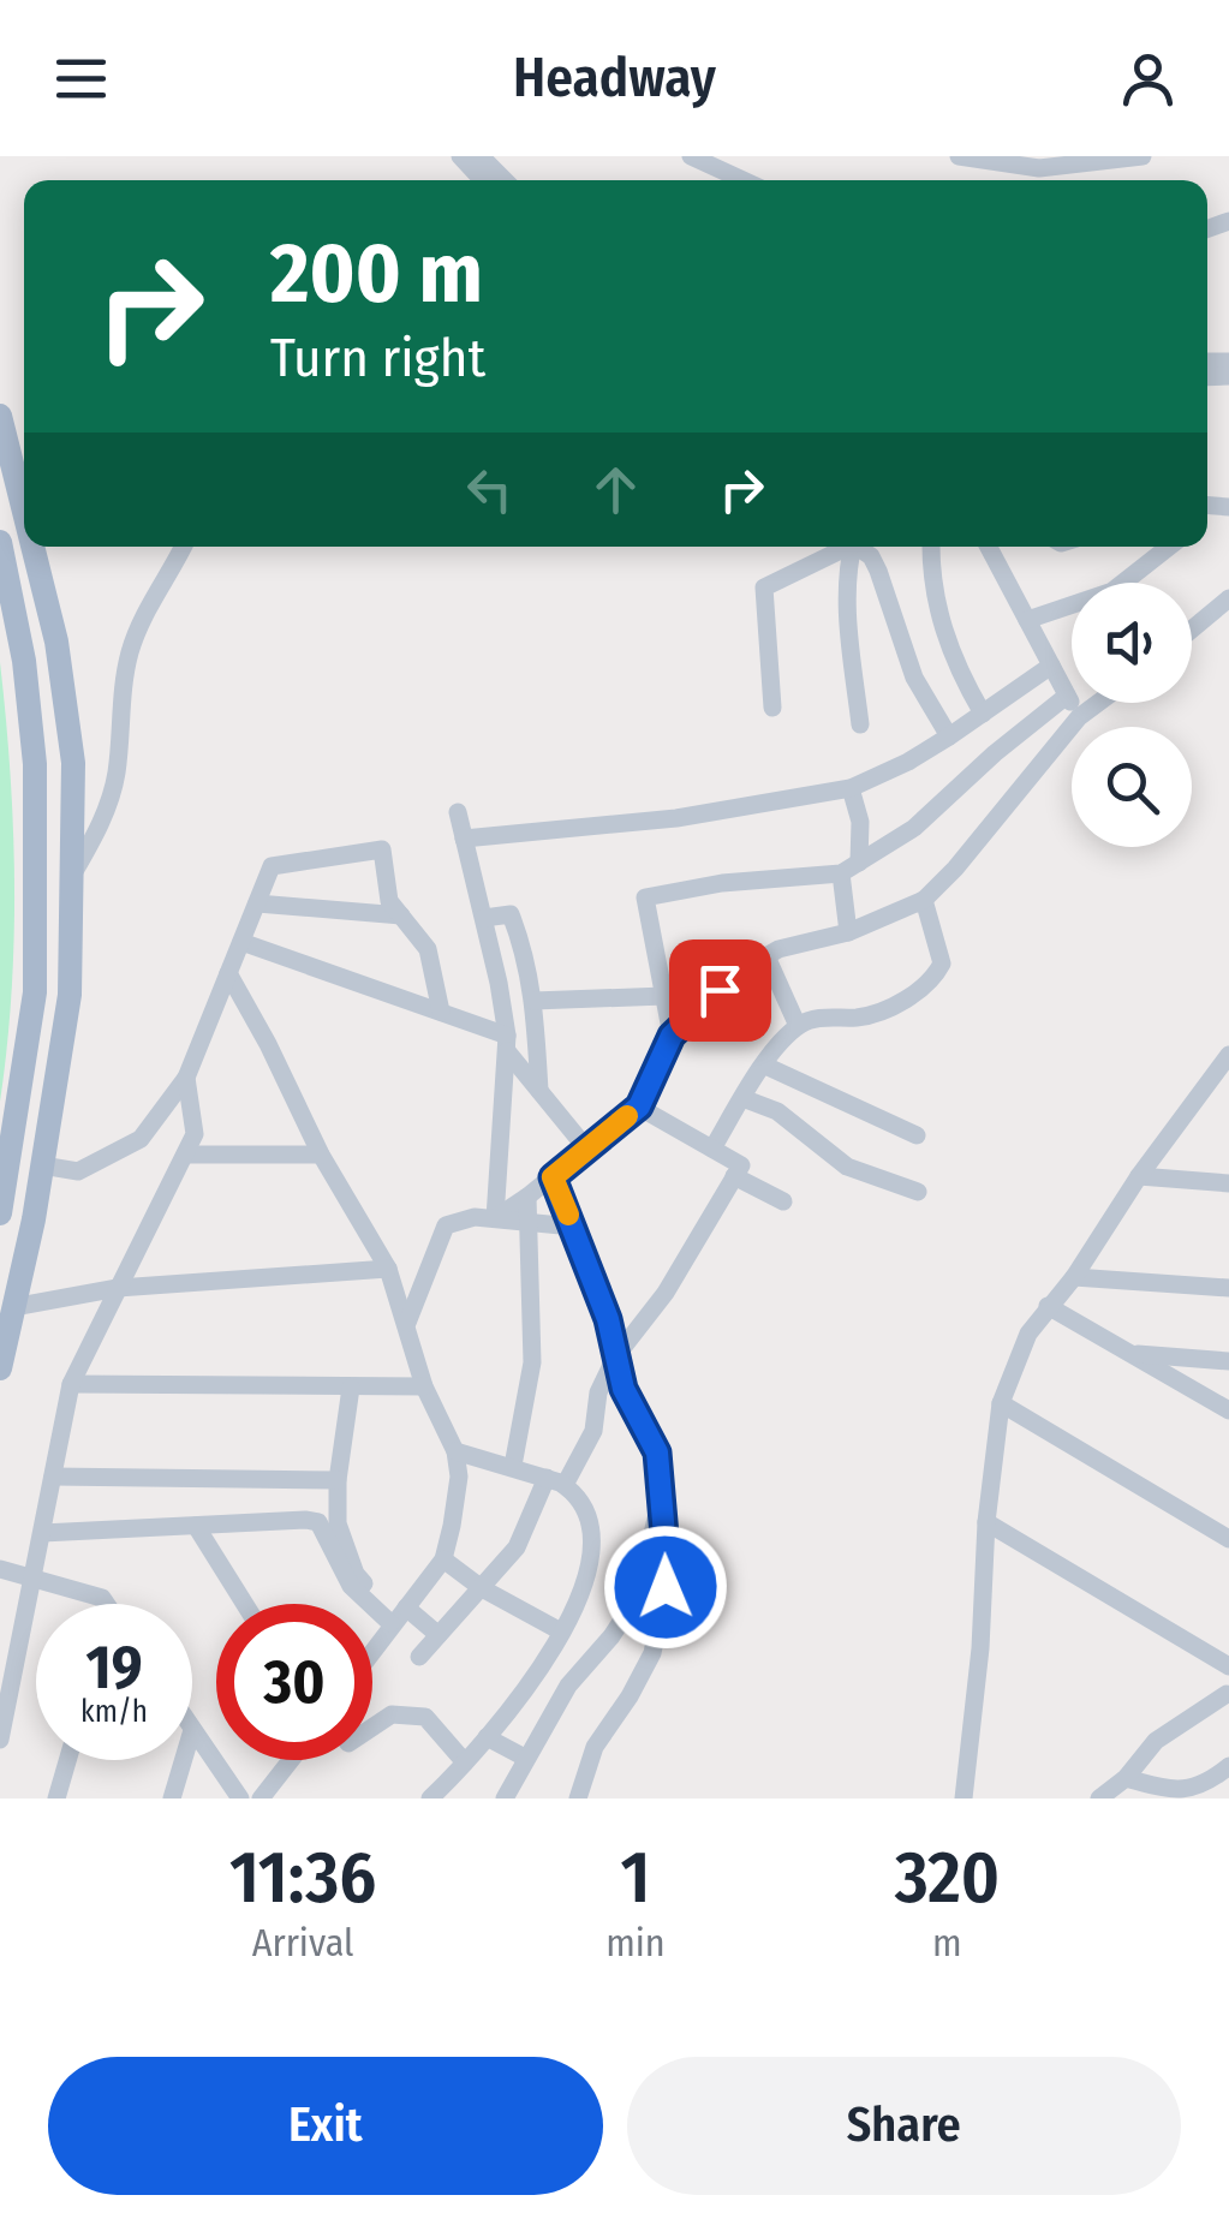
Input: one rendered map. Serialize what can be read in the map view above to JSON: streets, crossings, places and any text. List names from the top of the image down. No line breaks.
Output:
{"page":{"header":"Headway","turn":["200 m","Turn right"],"speed":"19 km/h","limit":"30","eta":["11:36","Arrival","1","min","320","m"],"buttons":["Exit","Share"]}}
